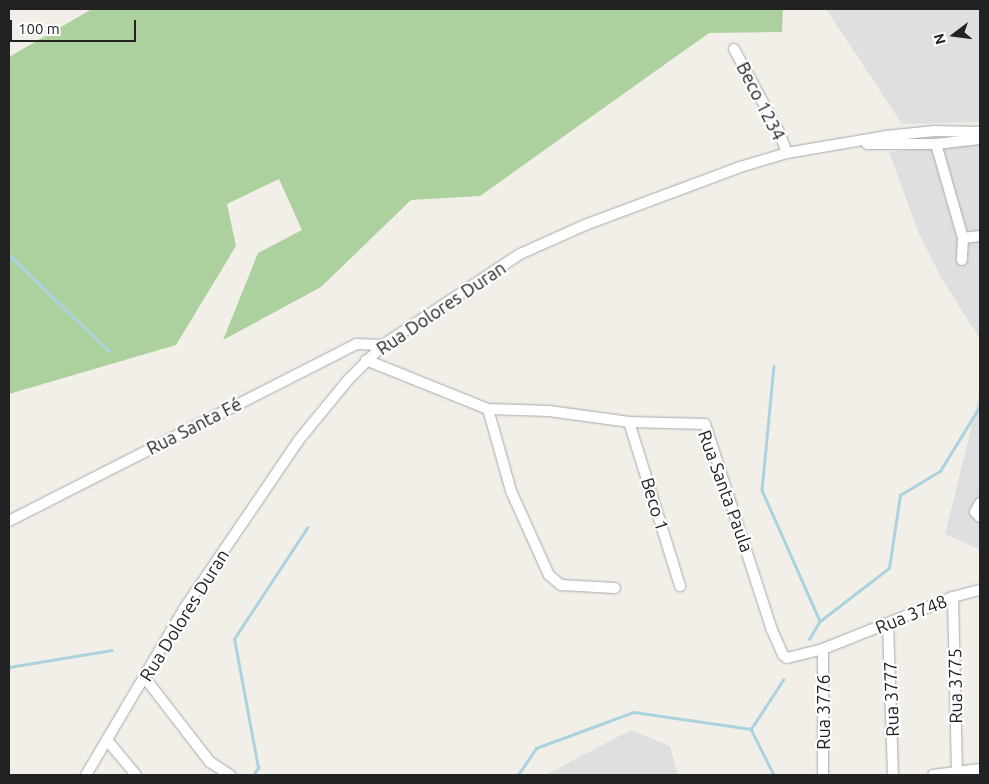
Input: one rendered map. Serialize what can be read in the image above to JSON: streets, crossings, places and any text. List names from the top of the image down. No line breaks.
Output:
{"streets":{"street":["Beco 1234","Rua Dolores Duran","Rua Santa Fé","Rua Santa Paula","Beco 1","Rua 3748","Rua 3775","Rua 3777","Rua 3776"]},"crossings":[["Beco 1234","Rua Dolores Duran"],["Rua Dolores Duran","Rua Santa Fé"],["Rua Dolores Duran","Rua Santa Paula"],["Rua Santa Paula","Beco 1"],["Rua Santa Paula","Rua 3748"],["Rua Santa Paula","Rua 3776"],["Rua 3748","Rua 3775"],["Rua 3748","Rua 3777"]],"scale_bar":"100 m","north":"left"}
